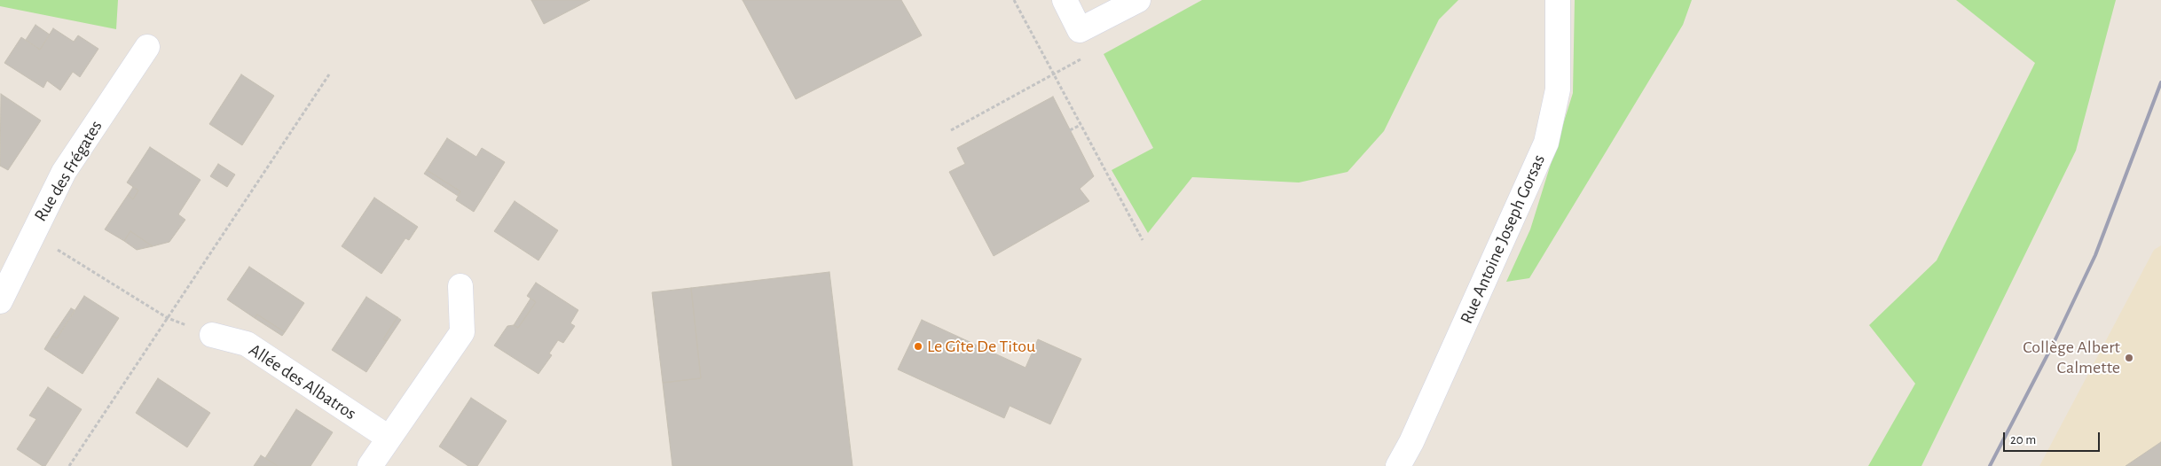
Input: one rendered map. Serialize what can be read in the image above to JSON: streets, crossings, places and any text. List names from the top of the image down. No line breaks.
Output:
{"streets":{"street":["Rue des Frégates","Rue Antoine Joseph Gorsas","Allée des Albatros"]},"places":["Le Gîte De Titou","Collège Albert Calmette"],"scale_bar":"20 m"}
